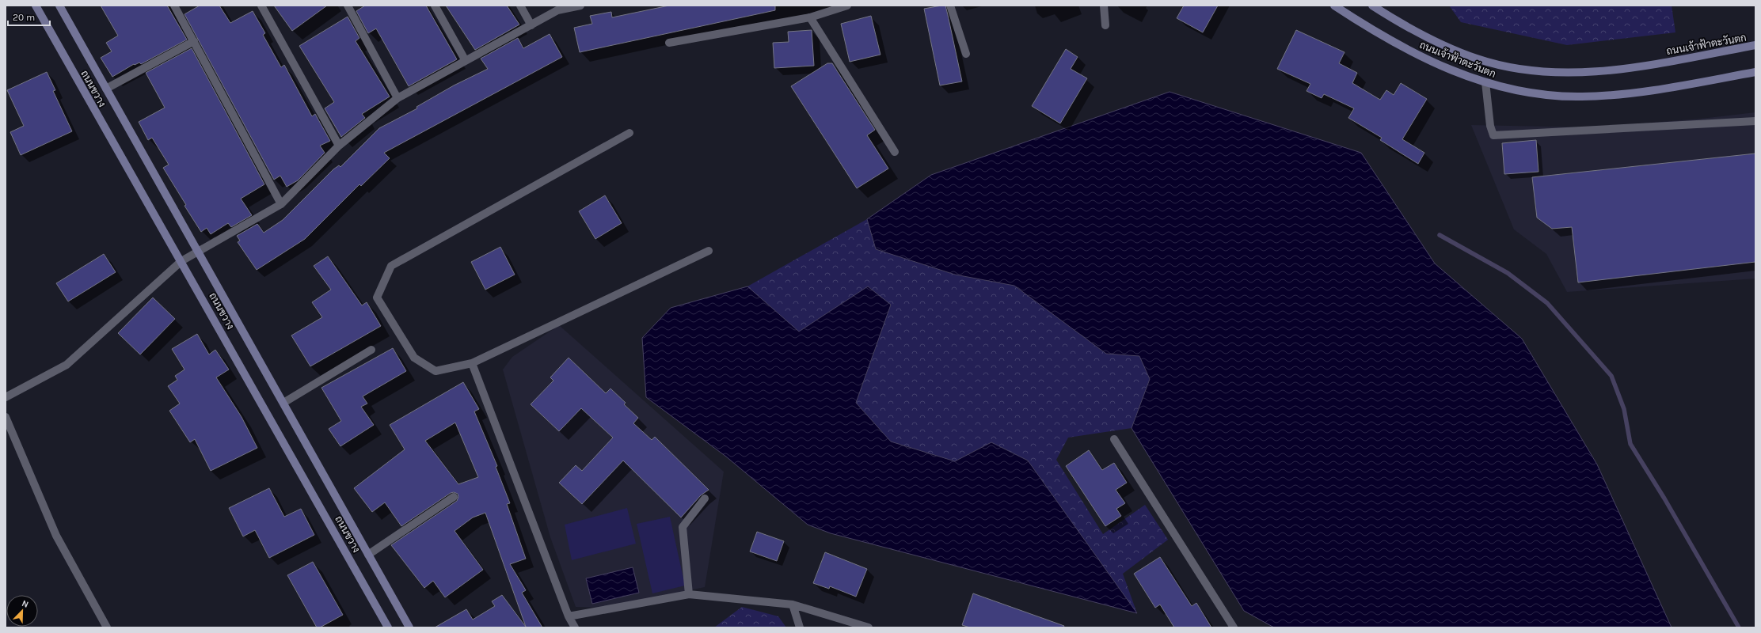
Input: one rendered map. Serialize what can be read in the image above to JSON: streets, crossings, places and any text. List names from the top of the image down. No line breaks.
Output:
{"streets":{"main road":["ถนนเจ้าฟ้าตะวันตก","ถนนขวาง"]},"scale_bar":"20 m","north":"top right"}
